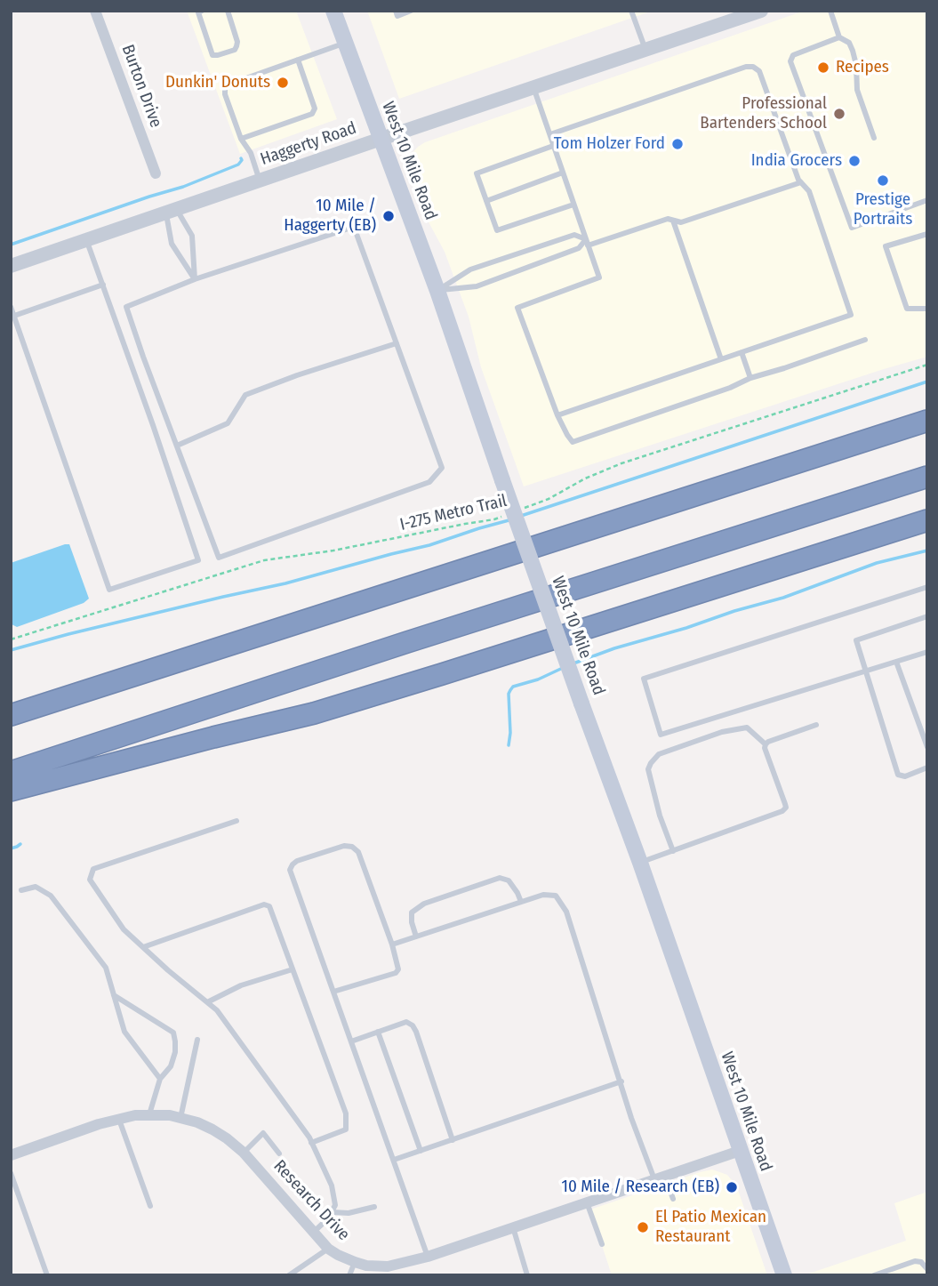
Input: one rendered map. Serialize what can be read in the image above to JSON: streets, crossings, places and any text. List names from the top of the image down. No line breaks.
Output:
{"streets":{"main road":["West 10 Mile Road"],"street":["Burton Drive","Haggerty Road","Research Drive"],"path":["I-275 Metro Trail"]},"crossings":[["Haggerty Road","West 10 Mile Road"],["West 10 Mile Road","Research Drive"]],"places":["Recipes","Dunkin' Donuts","Professional Bartenders School","Tom Holzer Ford","India Grocers","Prestige Portraits","10 Mile / Haggerty (EB)","10 Mile / Research (EB)","El Patio Mexican Restaurant"]}
